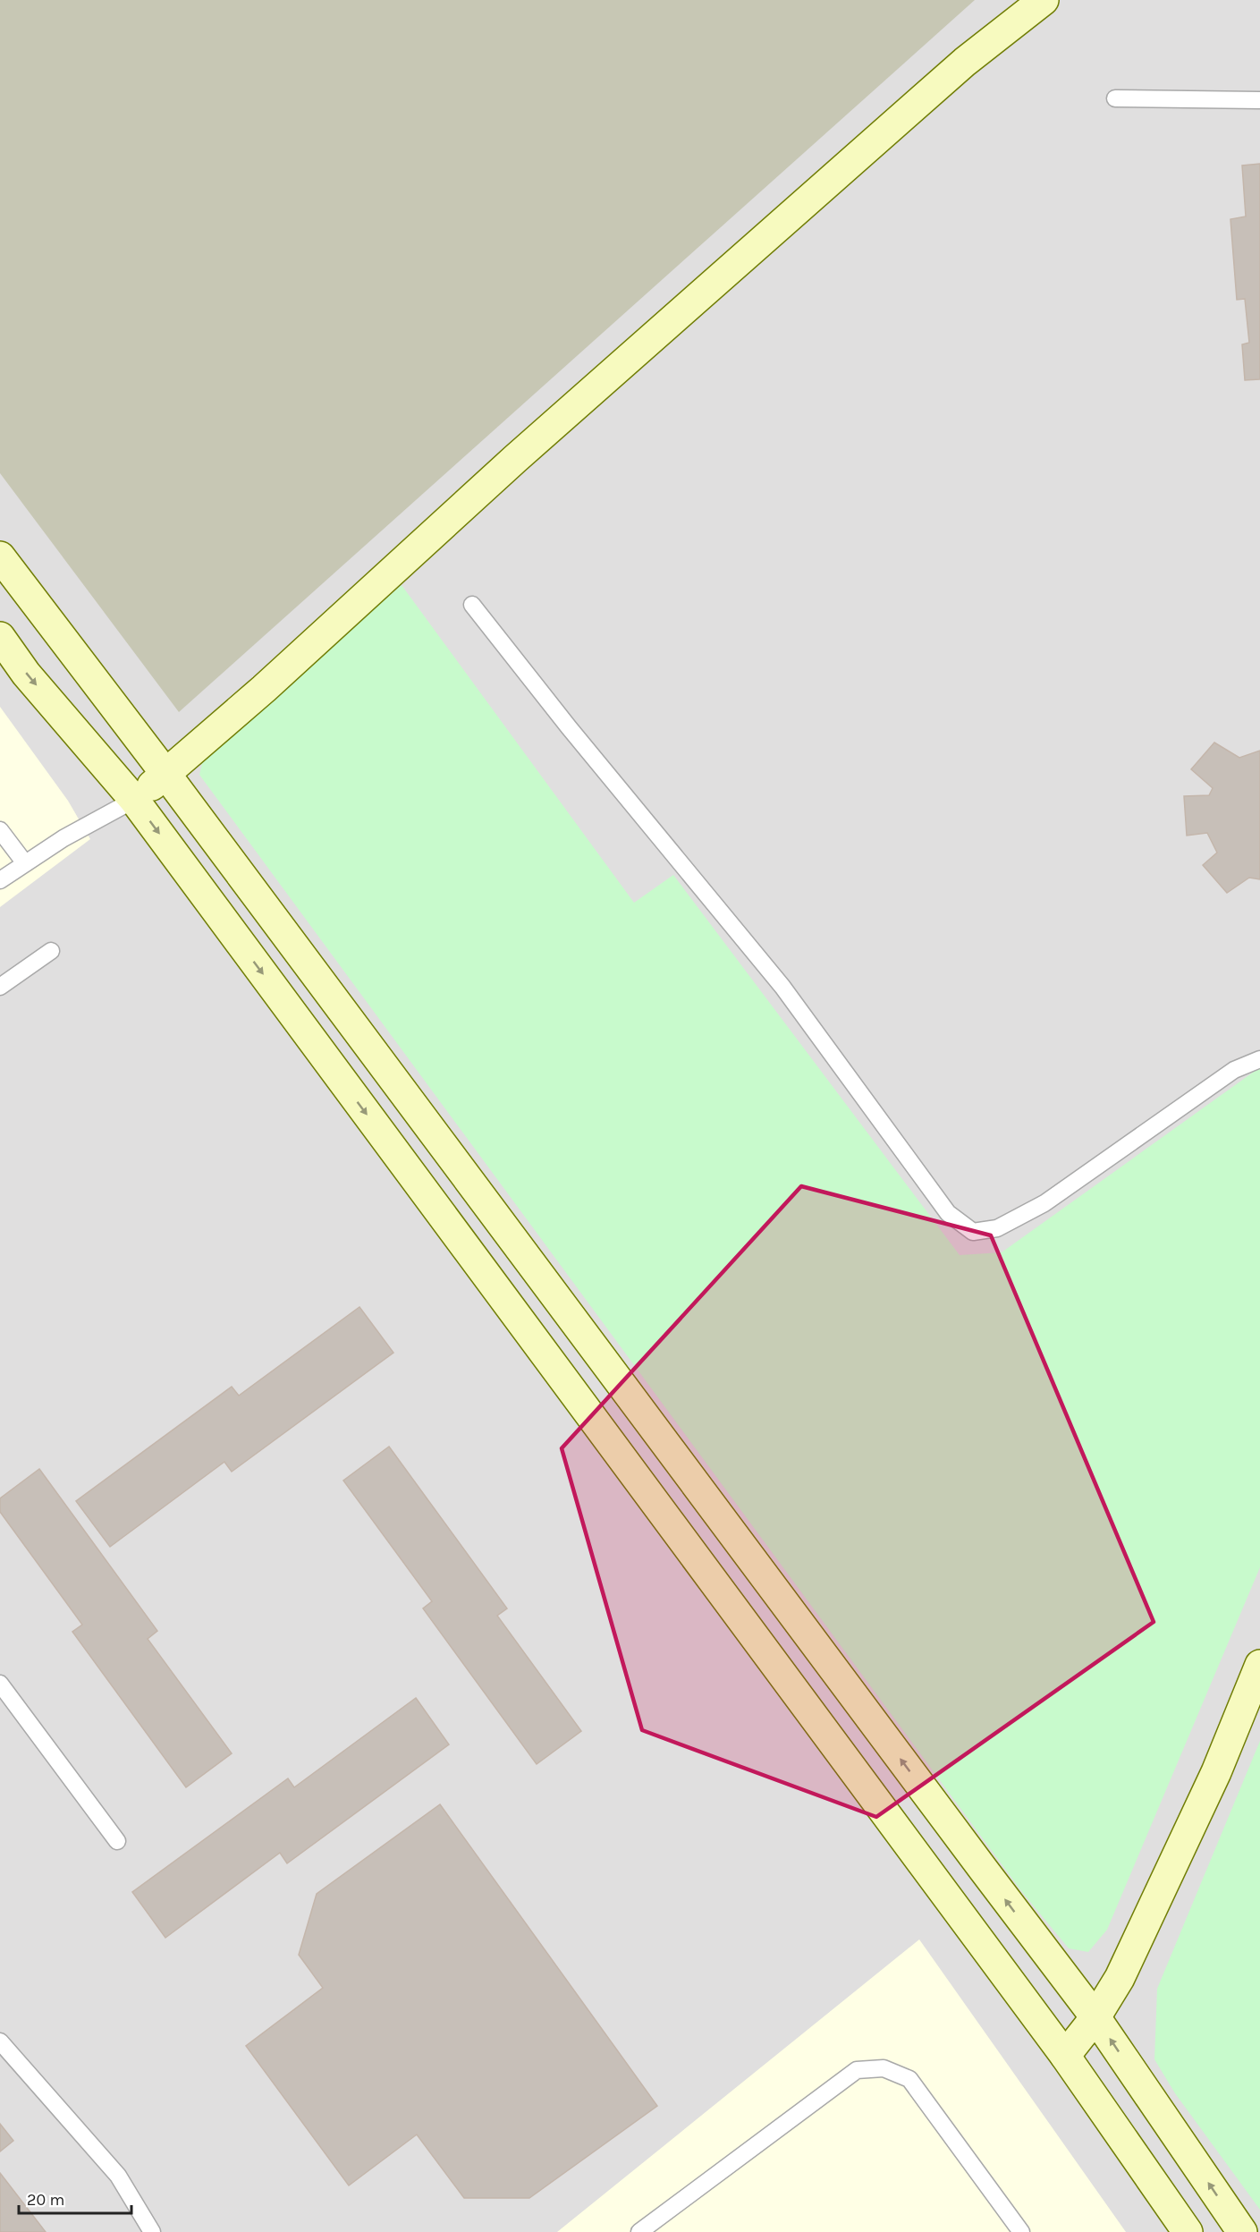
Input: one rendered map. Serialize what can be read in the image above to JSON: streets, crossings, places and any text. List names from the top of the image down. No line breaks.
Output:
{"scale_bar":"20 m"}
